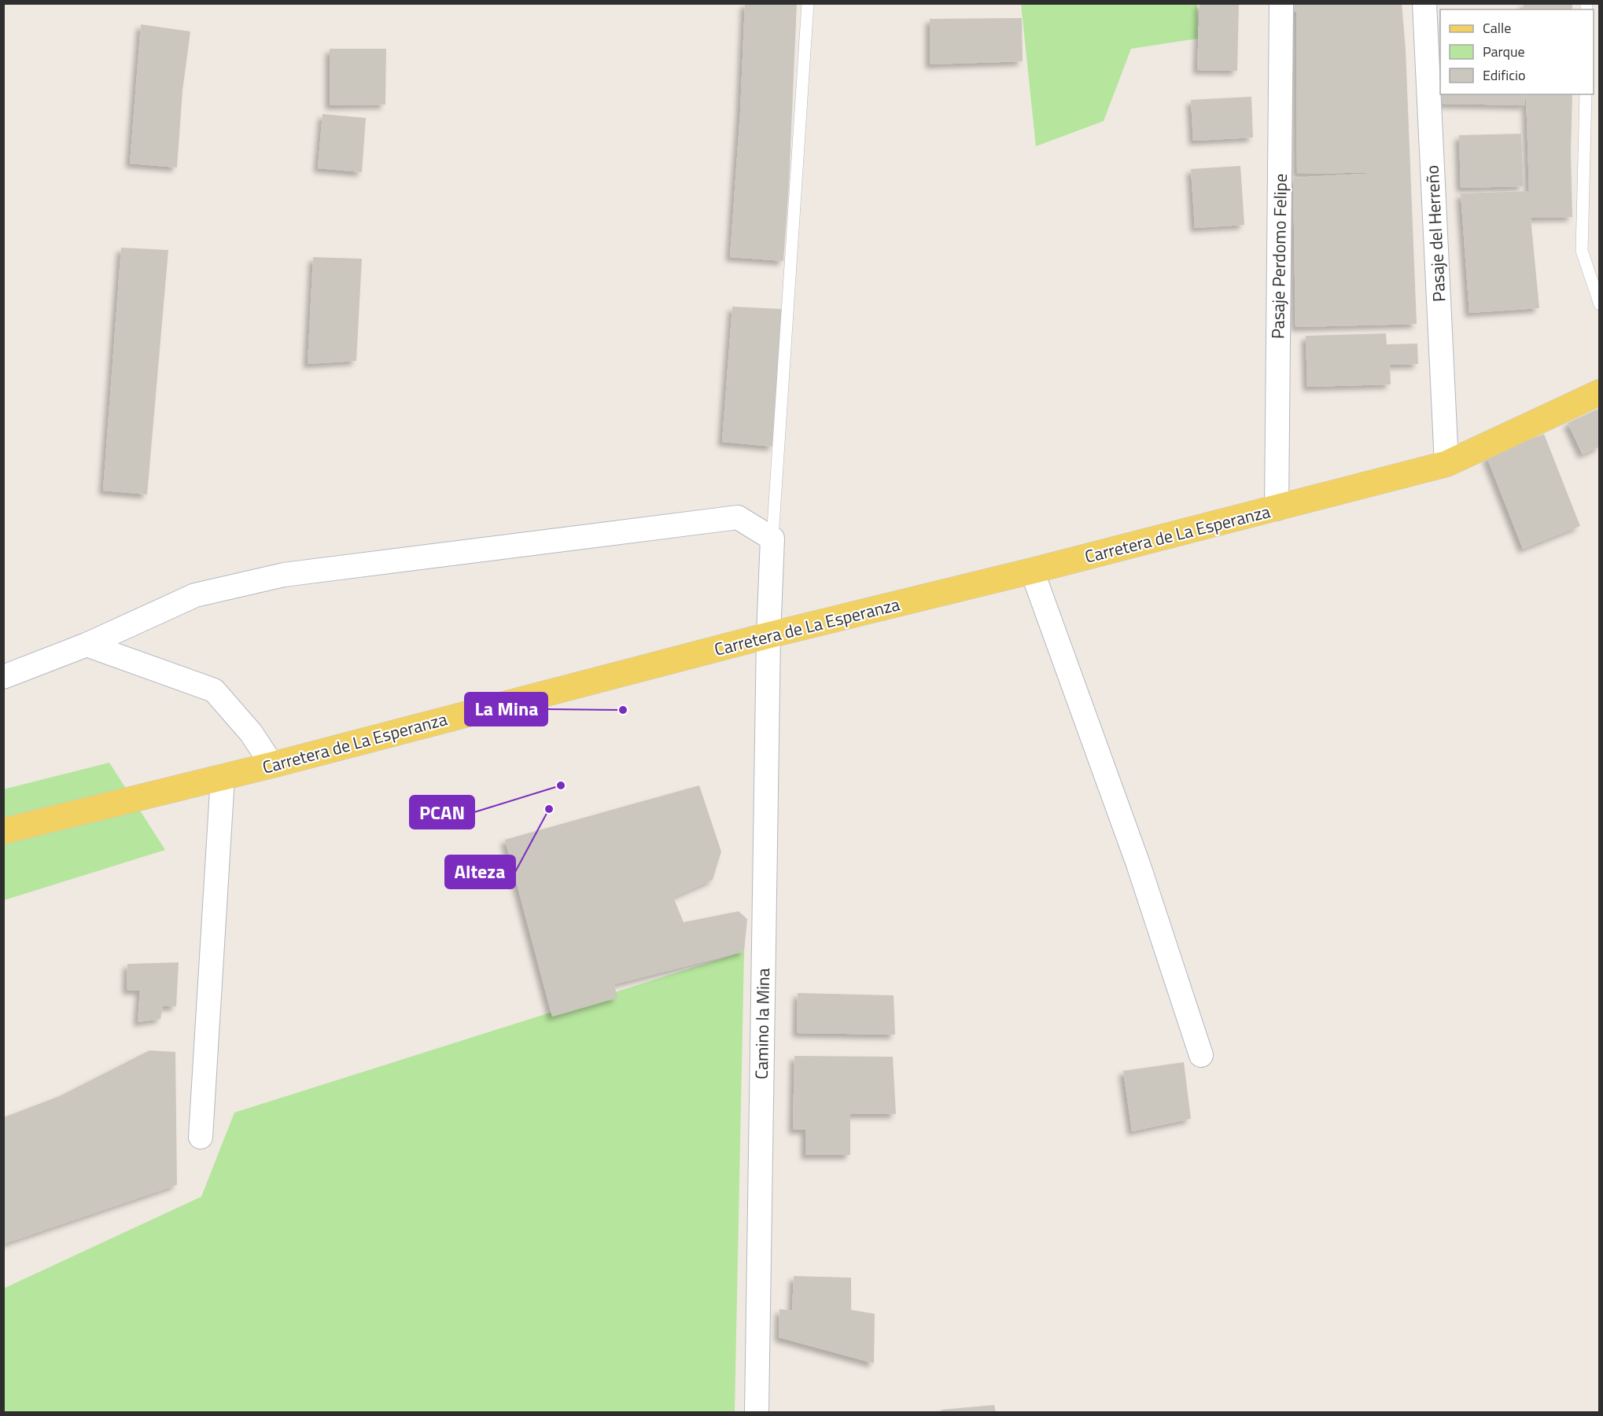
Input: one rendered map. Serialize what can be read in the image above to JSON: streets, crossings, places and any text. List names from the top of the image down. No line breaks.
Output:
{"streets":{"main road":["Carretera de La Esperanza"],"street":["Pasaje del Herreño","Pasaje Perdomo Felipe","Camino la Mina"]},"crossings":[["Pasaje del Herreño","Carretera de La Esperanza"],["Pasaje Perdomo Felipe","Carretera de La Esperanza"],["Carretera de La Esperanza","Camino la Mina"]],"places":["La Mina","PCAN","Alteza"],"legend":["Calle","Parque","Edificio"]}
